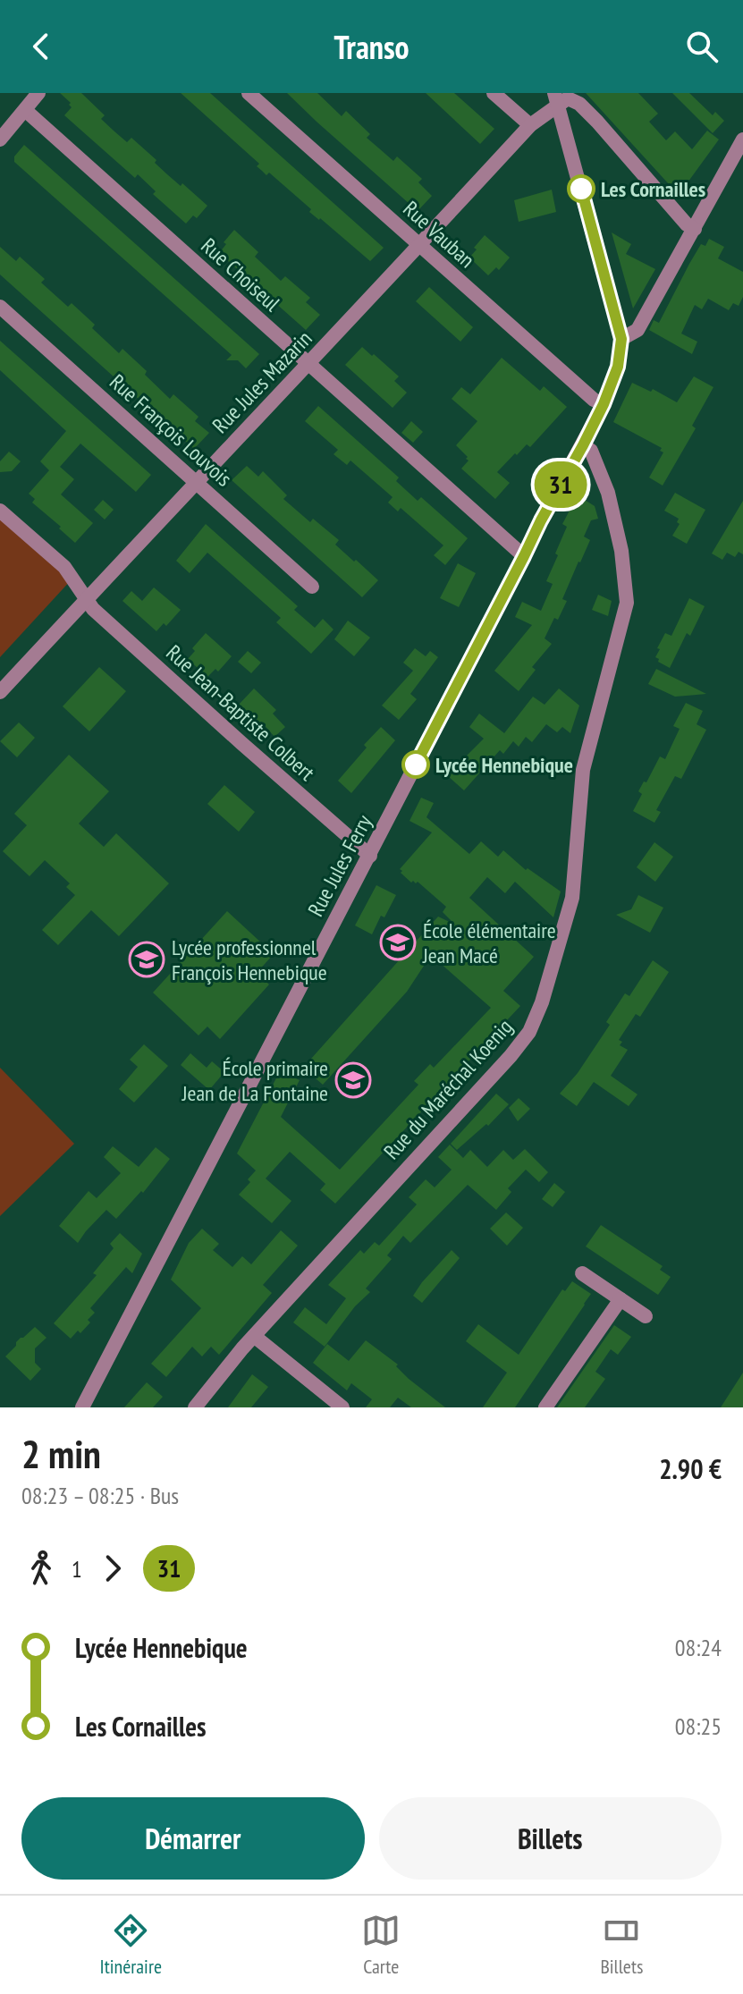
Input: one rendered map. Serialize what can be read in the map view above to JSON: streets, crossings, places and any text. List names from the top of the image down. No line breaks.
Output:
{"streets":{"street":["Rue Vauban","Rue Choiseul","Rue Jules Mazarin","Rue François Louvois","Rue Jean-Baptiste Colbert","Rue Jules Ferry","Rue du Maréchal Koenig"]},"crossings":[["Rue Vauban","Rue Jules Mazarin"],["Rue Vauban","Rue Jules Ferry"],["Rue Choiseul","Rue Jules Mazarin"],["Rue Choiseul","Rue Jules Ferry"],["Rue Jules Mazarin","Rue François Louvois"],["Rue Jules Mazarin","Rue Jean-Baptiste Colbert"],["Rue Jean-Baptiste Colbert","Rue Jules Ferry"],["Rue Jules Ferry","Rue du Maréchal Koenig"]],"places":{"other":["Les Cornailles","Lycée Hennebique"],"school or university":["École élémentaire Jean Macé","Lycée professionnel François Hennebique","École primaire Jean de La Fontaine"]},"lines":["bus line 31"],"page":{"header":"Transo","on_map":"31","heading":["2 min","08:23 – 08:25 · Bus","2.90 €"],"legs":["1","31"],"list":[{"name":"Lycée Hennebique","value":"08:24"},{"name":"Les Cornailles","value":"08:25"}],"buttons":["Démarrer","Billets"],"tabs":["Itinéraire","Carte","Billets"]}}
